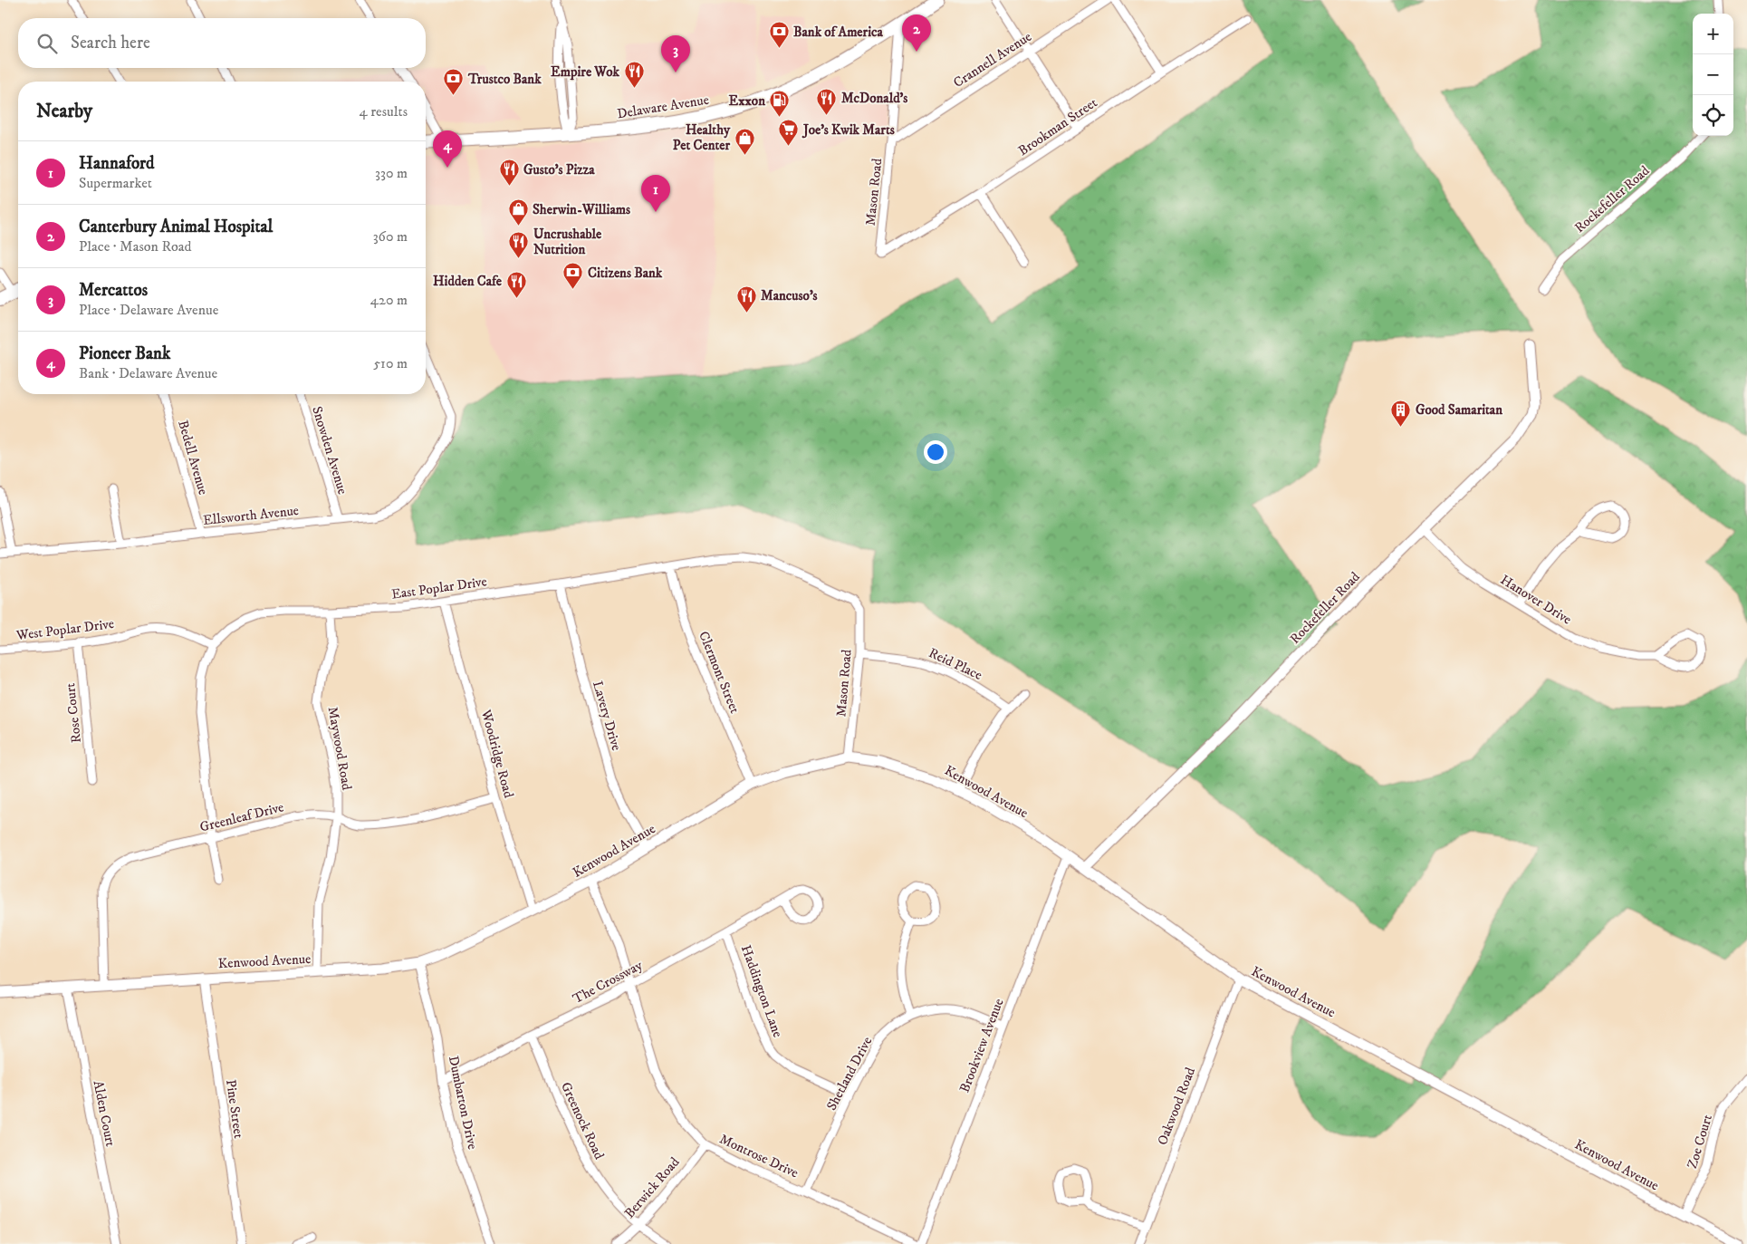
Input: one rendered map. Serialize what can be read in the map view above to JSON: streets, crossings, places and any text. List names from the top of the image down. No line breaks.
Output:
{"streets":{"main road":["Delaware Avenue"],"street":["Crannell Avenue","Brookman Street","Mason Road","Rockefeller Road","Snowden Avenue","Bedell Avenue","Ellsworth Avenue","East Poplar Drive","Hanover Drive","West Poplar Drive","Reid Place","Clermont Street","Rose Court","Lavery Drive","Maywood Road","Woodridge Road","Kenwood Avenue","Greenleaf Drive","The Crossway","Haddington Lane","Brookview Avenue","Shetland Drive","Dumbarton Drive","Oakwood Road","Pine Street","Alden Court","Greenock Road","Zoe Court","Montrose Drive","Berwick Road"]},"crossings":[["Crannell Avenue","Mason Road"],["Delaware Avenue","Mason Road"],["Brookman Street","Mason Road"],["Mason Road","East Poplar Drive"],["Mason Road","Reid Place"],["Mason Road","Kenwood Avenue"],["Rockefeller Road","Hanover Drive"],["Rockefeller Road","Kenwood Avenue"],["Snowden Avenue","Ellsworth Avenue"],["Bedell Avenue","Ellsworth Avenue"],["East Poplar Drive","West Poplar Drive"],["East Poplar Drive","Clermont Street"],["East Poplar Drive","Lavery Drive"],["East Poplar Drive","Maywood Road"],["East Poplar Drive","Woodridge Road"],["East Poplar Drive","Greenleaf Drive"],["West Poplar Drive","Rose Court"],["Clermont Street","Kenwood Avenue"],["Lavery Drive","Kenwood Avenue"],["Maywood Road","Kenwood Avenue"],["Maywood Road","Greenleaf Drive"],["Woodridge Road","Kenwood Avenue"],["Woodridge Road","Greenleaf Drive"],["Kenwood Avenue","Greenleaf Drive"],["Kenwood Avenue","Brookview Avenue"],["Kenwood Avenue","Dumbarton Drive"],["Kenwood Avenue","Oakwood Road"],["Kenwood Avenue","Pine Street"],["Kenwood Avenue","Alden Court"],["Kenwood Avenue","Zoe Court"],["Kenwood Avenue","Montrose Drive"],["The Crossway","Haddington Lane"],["The Crossway","Dumbarton Drive"],["The Crossway","Greenock Road"],["The Crossway","Montrose Drive"],["Haddington Lane","Shetland Drive"],["Brookview Avenue","Shetland Drive"],["Shetland Drive","Montrose Drive"],["Greenock Road","Berwick Road"],["Montrose Drive","Berwick Road"]],"places":{"bank":["Bank of America","Trustco Bank","Citizens Bank"],"restaurant":["Empire Wok","McDonald's","Gusto's Pizza","Uncrushable Nutrition","Hidden Cafe","Mancuso's"],"fuel station":["Exxon"],"supermarket":["Joe's Kwik Marts"],"shop":["Healthy Pet Center","Sherwin-Williams"],"building":["Good Samaritan"]},"page":{"map_buttons":["+","−"],"pins":["2","3","4","1"],"search":"Search here","heading":["Nearby","4 results"],"list":[{"mark":"1","name":"Hannaford","note":"Supermarket","value":"330 m"},{"mark":"2","name":"Canterbury Animal Hospital","note":"Place · Mason Road","value":"360 m"},{"mark":"3","name":"Mercattos","note":"Place · Delaware Avenue","value":"420 m"},{"mark":"4","name":"Pioneer Bank","note":"Bank · Delaware Avenue","value":"510 m"}]}}
